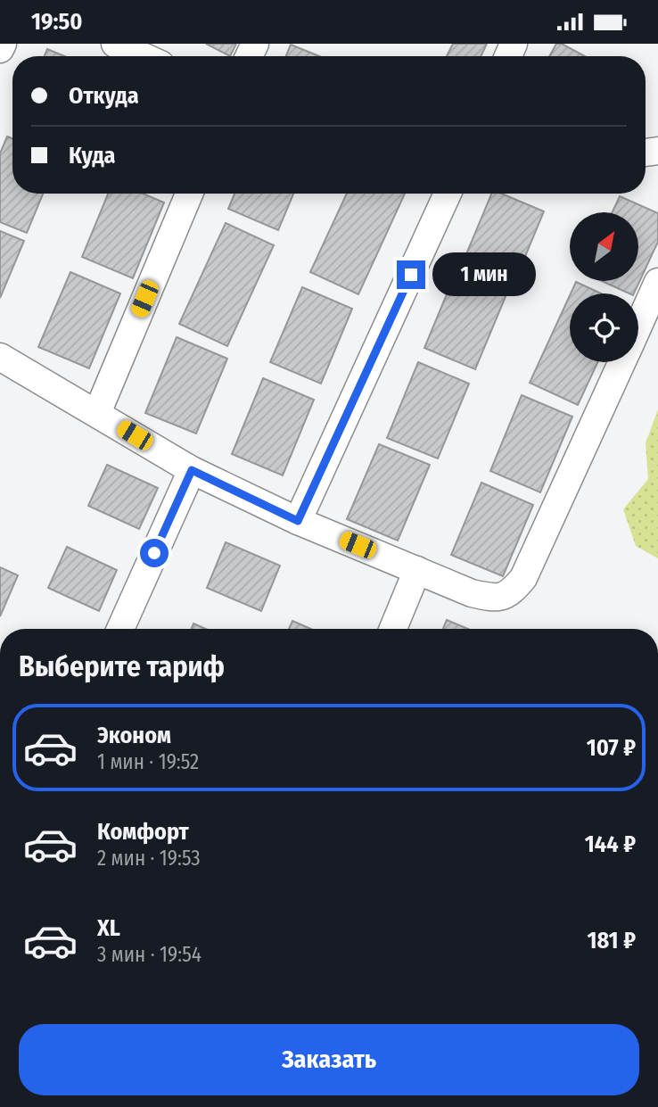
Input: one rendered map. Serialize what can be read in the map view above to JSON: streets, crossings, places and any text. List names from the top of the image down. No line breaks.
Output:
{"north":"top right","page":{"status":"19:50","banner":["Откуда","Куда"],"bubble":"1 мин","heading":"Выберите тариф","list":[{"name":"Эконом","note":"1 мин · 19:52","value":"107 ₽"},{"name":"Комфорт","note":"2 мин · 19:53","value":"144 ₽"},{"name":"XL","note":"3 мин · 19:54","value":"181 ₽"}],"buttons":"Заказать"}}
